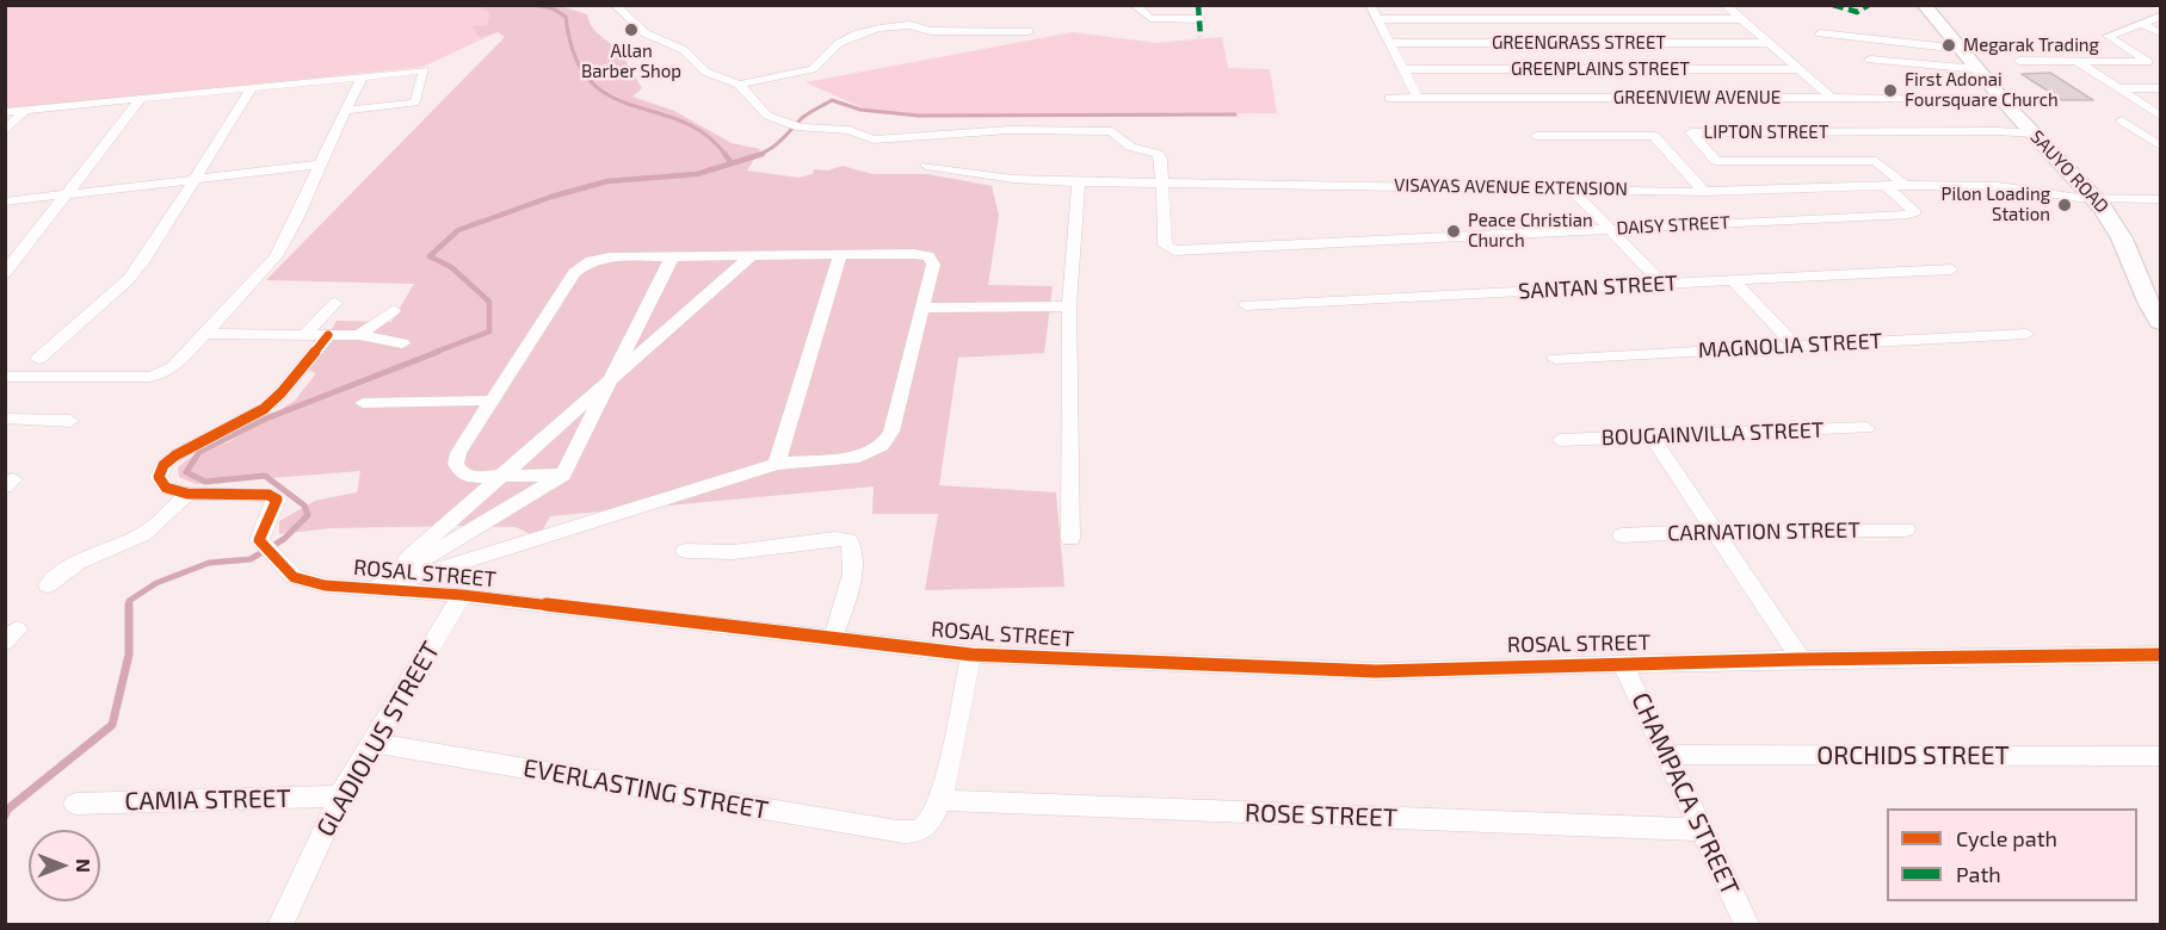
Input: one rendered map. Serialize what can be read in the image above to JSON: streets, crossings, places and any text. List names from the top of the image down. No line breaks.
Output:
{"streets":{"main road":["SAUYO ROAD"],"street":["GREENGRASS STREET","GREENPLAINS STREET","GREENVIEW AVENUE","LIPTON STREET","VISAYAS AVENUE EXTENSION","DAISY STREET","SANTAN STREET","MAGNOLIA STREET","BOUGAINVILLA STREET","CARNATION STREET","ROSAL STREET","GLADIOLUS STREET","ORCHIDS STREET","EVERLASTING STREET","CHAMPACA STREET","CAMIA STREET","ROSE STREET"]},"crossings":[["GREENVIEW AVENUE","SAUYO ROAD"],["LIPTON STREET","SAUYO ROAD"],["LIPTON STREET","VISAYAS AVENUE EXTENSION"],["SAUYO ROAD","VISAYAS AVENUE EXTENSION"],["VISAYAS AVENUE EXTENSION","DAISY STREET"],["ROSAL STREET","GLADIOLUS STREET"],["ROSAL STREET","CHAMPACA STREET"],["GLADIOLUS STREET","EVERLASTING STREET"],["GLADIOLUS STREET","CAMIA STREET"],["ORCHIDS STREET","CHAMPACA STREET"],["EVERLASTING STREET","ROSE STREET"],["CHAMPACA STREET","ROSE STREET"]],"places":["Allan Barber Shop","Megarak Trading","First Adonai Foursquare Church","Pilon Loading Station","Peace Christian Church"],"legend":["Cycle path","Path"],"north":"right"}
